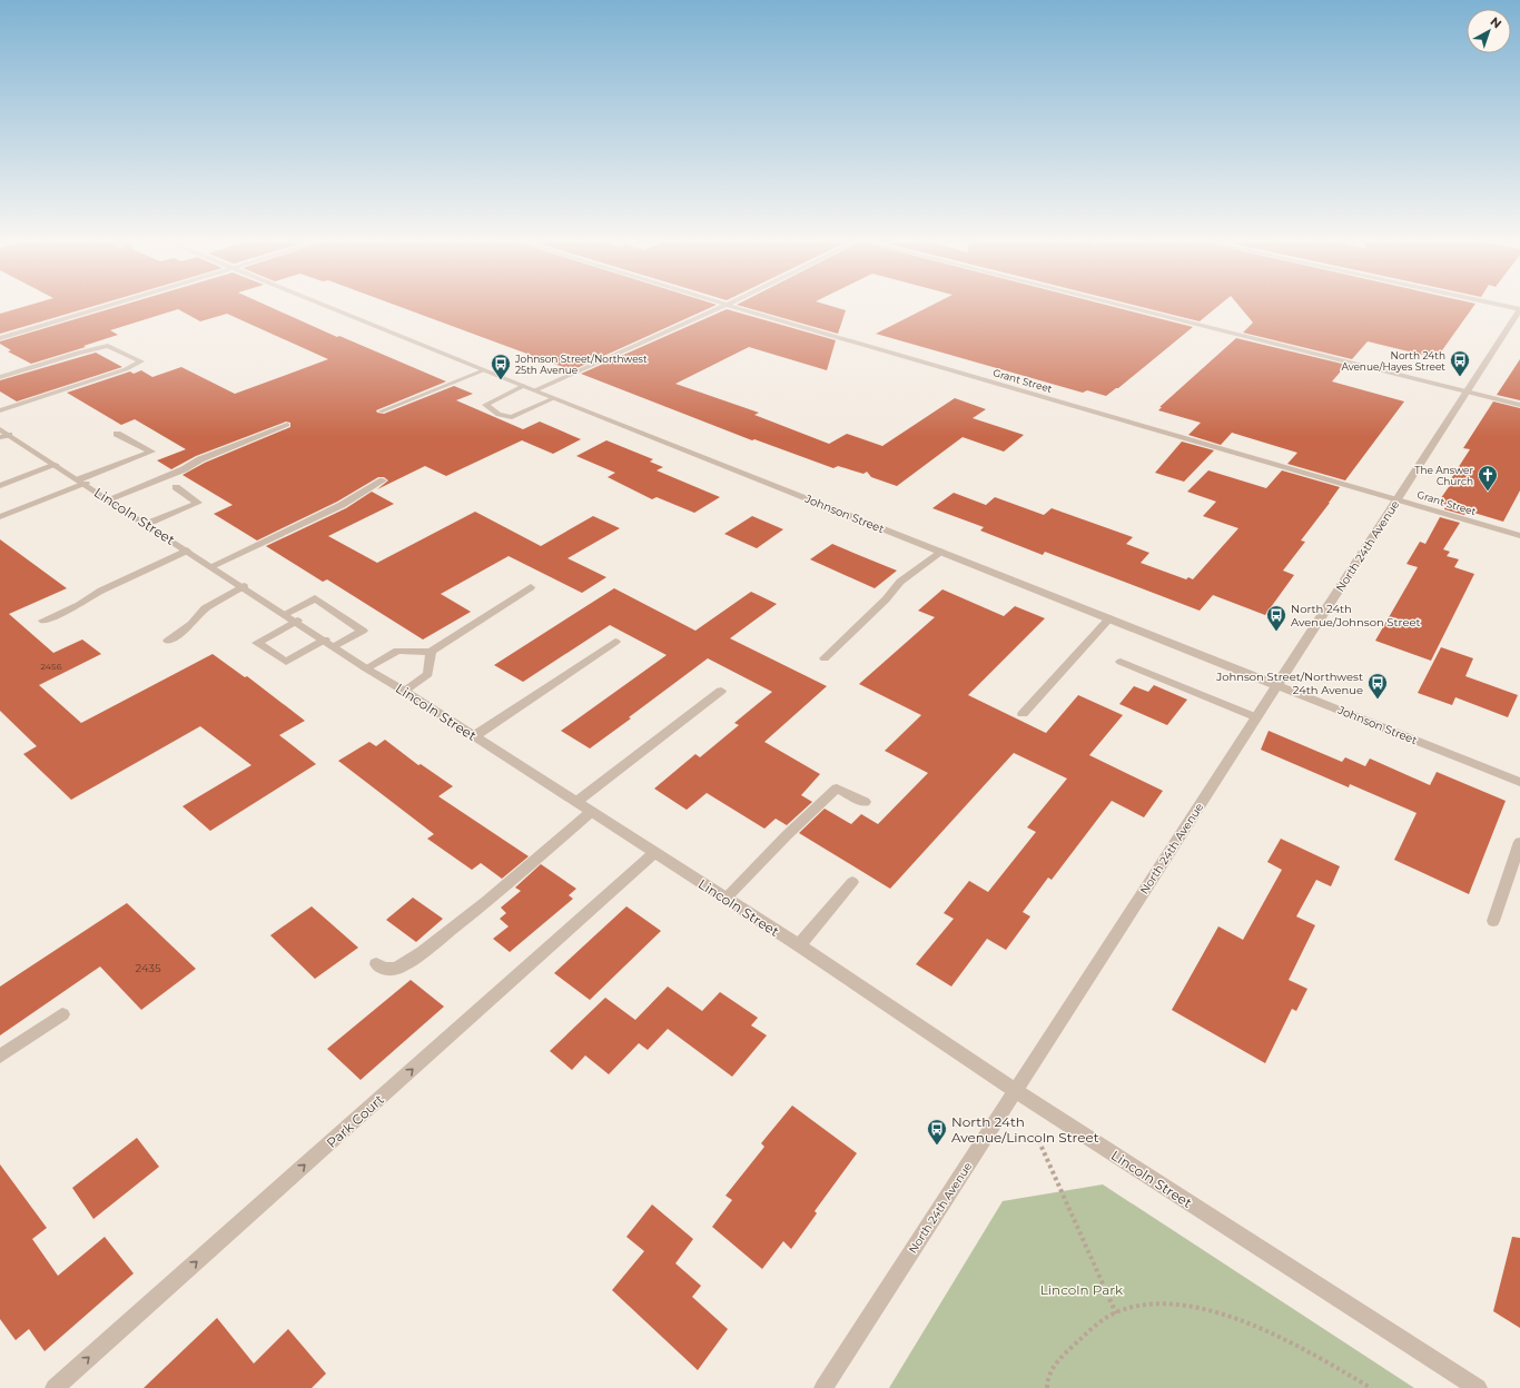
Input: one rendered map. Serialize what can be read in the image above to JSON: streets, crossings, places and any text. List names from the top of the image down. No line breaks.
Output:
{"streets":{"street":["Grant Street","Johnson Street","Lincoln Street","North 24th Avenue","Park Court"]},"crossings":[["Grant Street","North 24th Avenue"],["Johnson Street","North 24th Avenue"],["Lincoln Street","North 24th Avenue"],["Lincoln Street","Park Court"]],"parks":["Lincoln Park"],"places":{"bus stop":["North 24th Avenue/Hayes Street","Johnson Street/Northwest 25th Avenue","North 24th Avenue/Johnson Street","Johnson Street/Northwest 24th Avenue","North 24th Avenue/Lincoln Street"],"church":["The Answer Church"]},"house_numbers":["2456","2435"],"north":"top right"}
